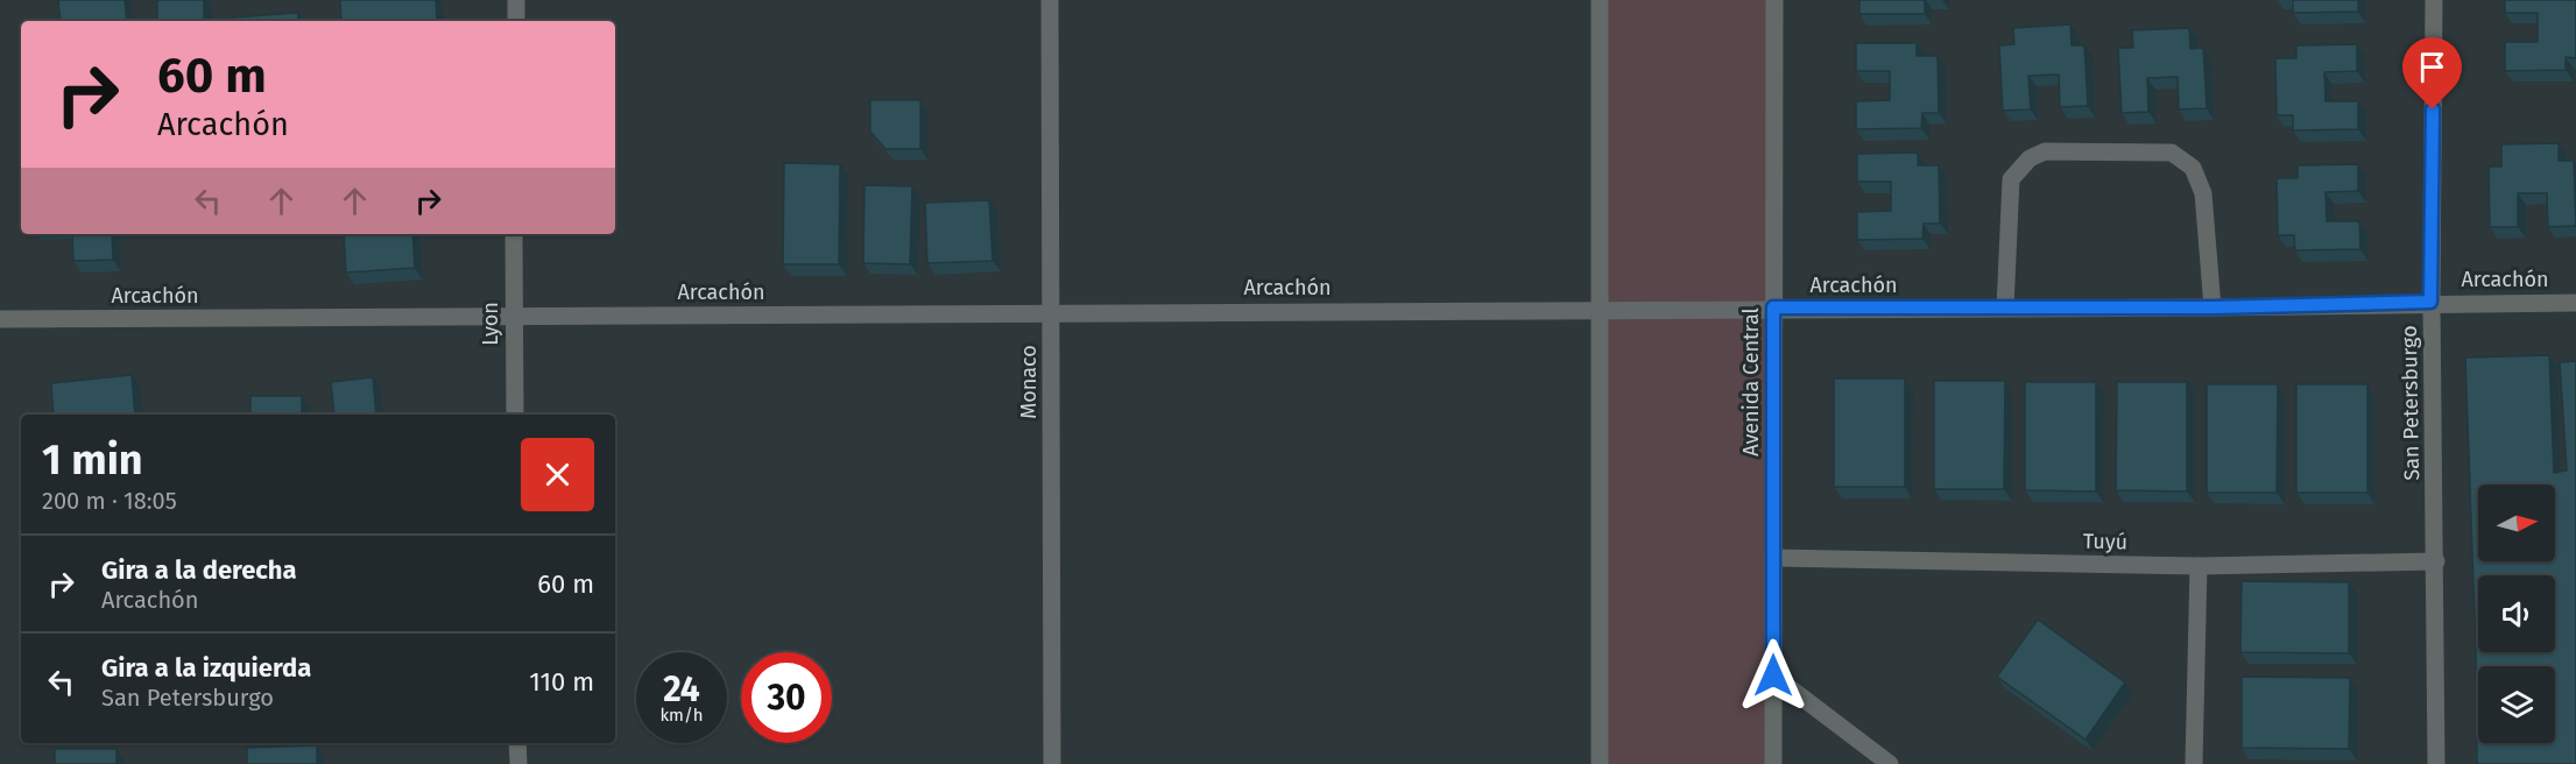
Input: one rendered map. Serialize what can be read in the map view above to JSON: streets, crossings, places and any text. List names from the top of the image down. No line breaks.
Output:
{"streets":{"street":["Arcachón","Lyon","Monaco","Avenida Central","San Petersburgo","Tuyú"]},"crossings":[["Arcachón","Lyon"],["Arcachón","Monaco"],["Arcachón","Avenida Central"],["Arcachón","San Petersburgo"],["Avenida Central","Tuyú"],["San Petersburgo","Tuyú"]],"north":"right","page":{"turn":["60 m","Arcachón"],"heading":["1 min","200 m · 18:05"],"list":[{"name":"Gira a la derecha","note":"Arcachón","value":"60 m"},{"name":"Gira a la izquierda","note":"San Petersburgo","value":"110 m"}],"speed":"24 km/h","limit":"30"}}
